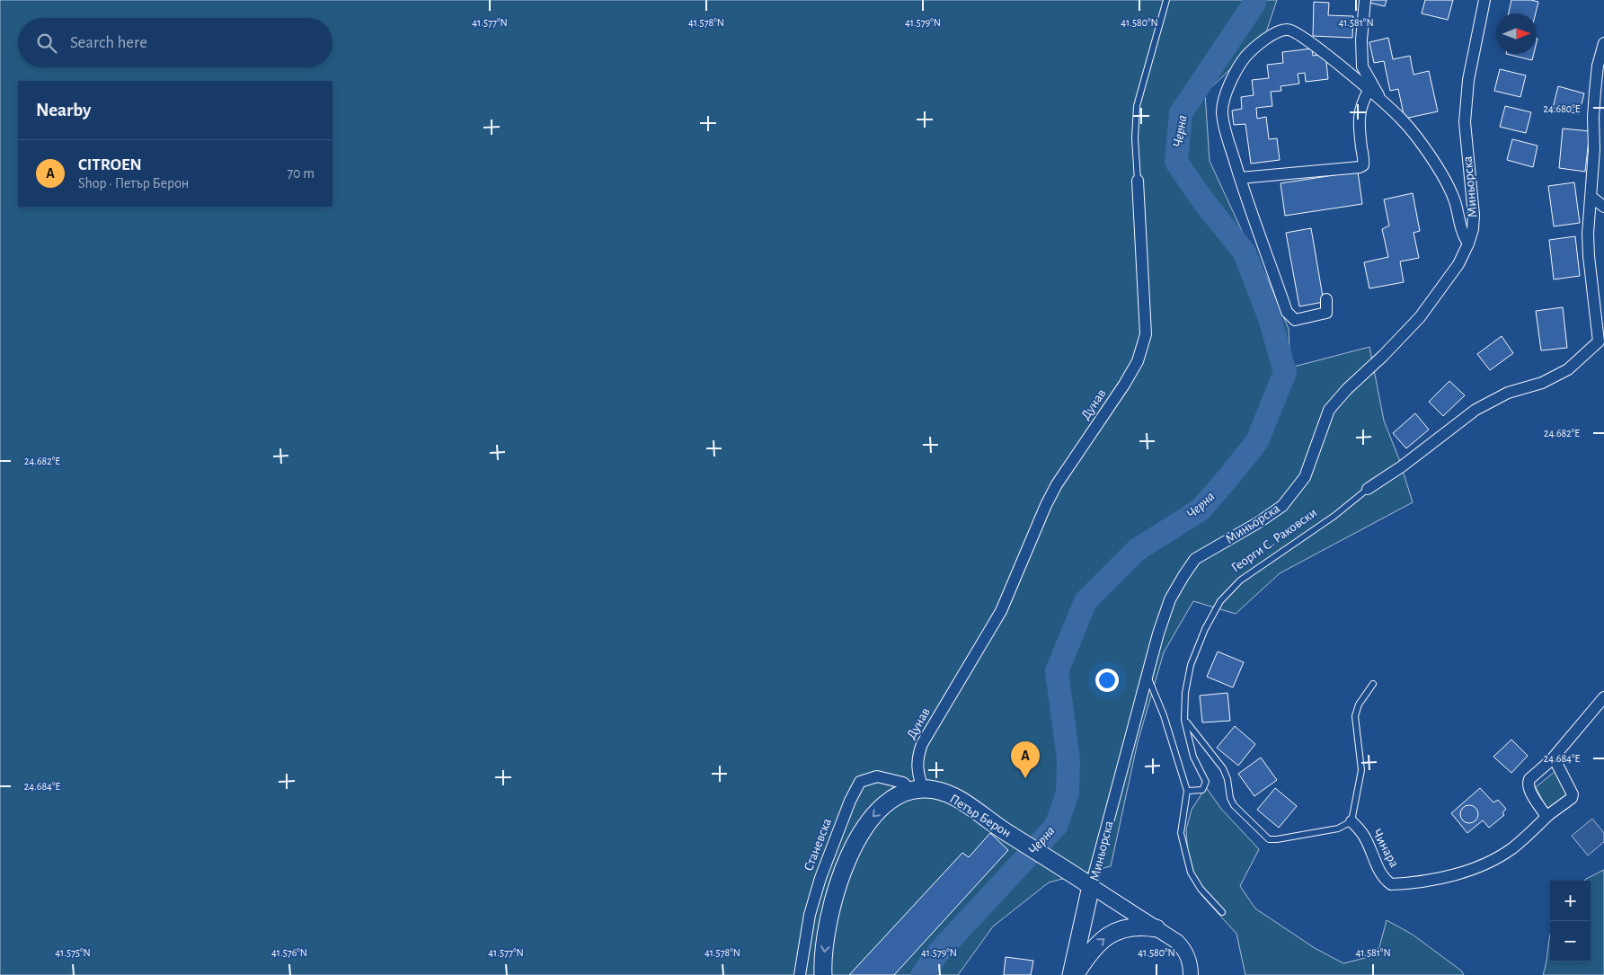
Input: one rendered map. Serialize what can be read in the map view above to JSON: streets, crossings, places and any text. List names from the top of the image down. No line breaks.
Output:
{"streets":{"main road":["Петър Берон"],"street":["Миньорска","Дунав","Георги С. Раковски","Станевска","Чинара"]},"crossings":[["Миньорска","Петър Берон"],["Дунав","Петър Берон"],["Дунав","Станевска"],["Петър Берон","Станевска"]],"water":["Черна"],"north":"right","page":{"search":"Search here","heading":"Nearby","list":[{"mark":"A","name":"CITROEN","note":"Shop · Петър Берон","value":"70 m"}],"pins":"A","map_buttons":["+","−"]},"coordinates":["41.577°N","41.578°N","41.579°N","41.580°N","41.581°N","24.680°E","24.682°E","24.684°E","41.575°N","41.576°N"]}
